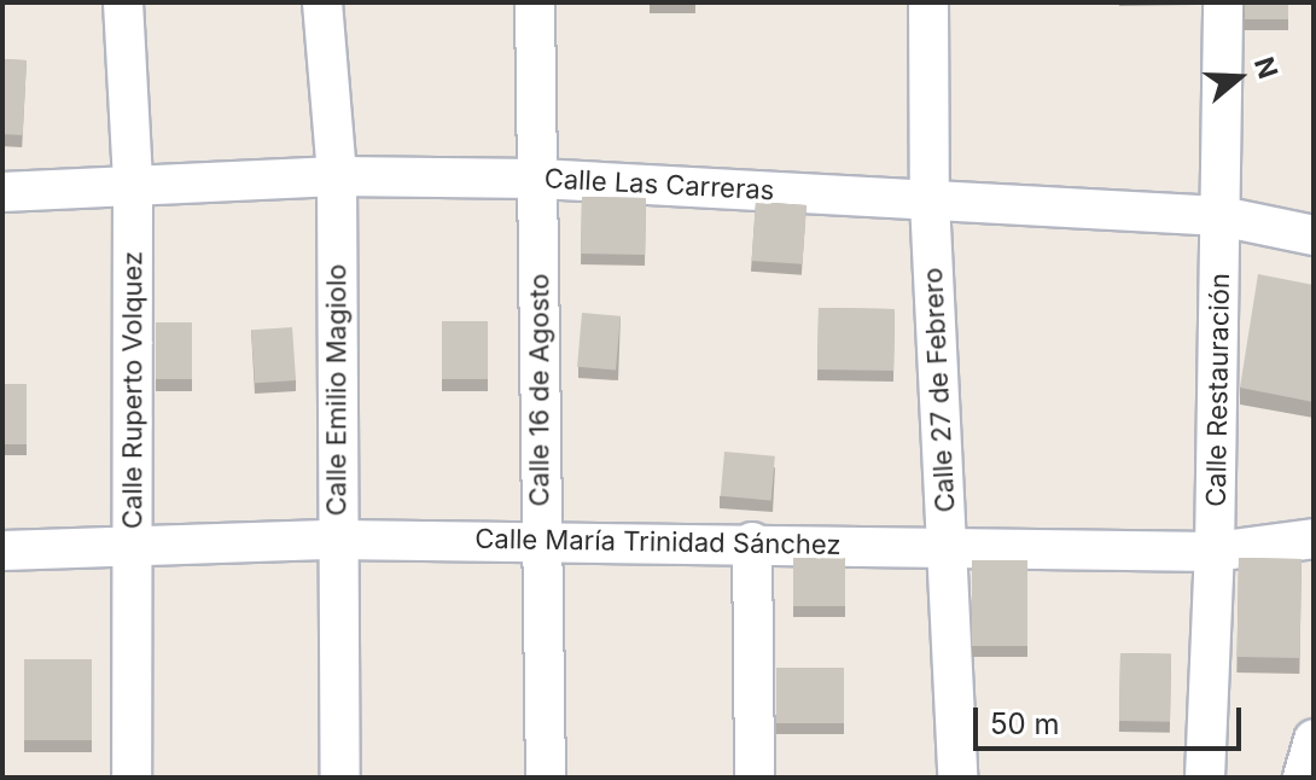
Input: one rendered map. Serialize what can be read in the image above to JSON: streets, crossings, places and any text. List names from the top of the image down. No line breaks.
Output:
{"streets":{"street":["Calle Las Carreras","Calle Ruperto Volquez","Calle Emilio Magiolo","Calle 16 de Agosto","Calle 27 de Febrero","Calle Restauración","Calle María Trinidad Sánchez"]},"crossings":[["Calle Las Carreras","Calle Ruperto Volquez"],["Calle Las Carreras","Calle Emilio Magiolo"],["Calle Las Carreras","Calle 16 de Agosto"],["Calle Las Carreras","Calle 27 de Febrero"],["Calle Las Carreras","Calle Restauración"],["Calle Ruperto Volquez","Calle María Trinidad Sánchez"],["Calle Emilio Magiolo","Calle María Trinidad Sánchez"],["Calle 16 de Agosto","Calle María Trinidad Sánchez"],["Calle 27 de Febrero","Calle María Trinidad Sánchez"],["Calle Restauración","Calle María Trinidad Sánchez"]],"scale_bar":"50 m","north":"right"}
